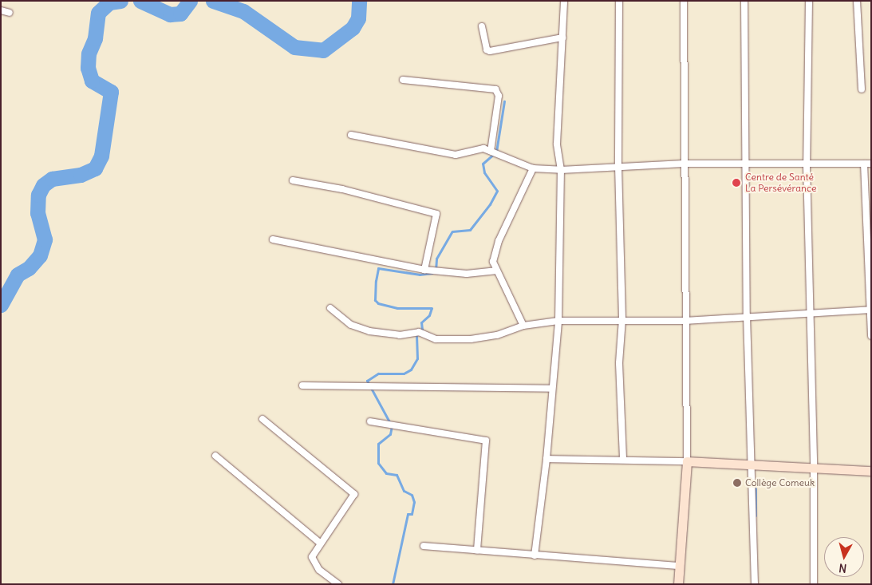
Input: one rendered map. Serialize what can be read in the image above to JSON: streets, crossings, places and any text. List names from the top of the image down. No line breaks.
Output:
{"places":["Centre de Santé La Persévérance","Collège Comeuk"],"north":"bottom"}
